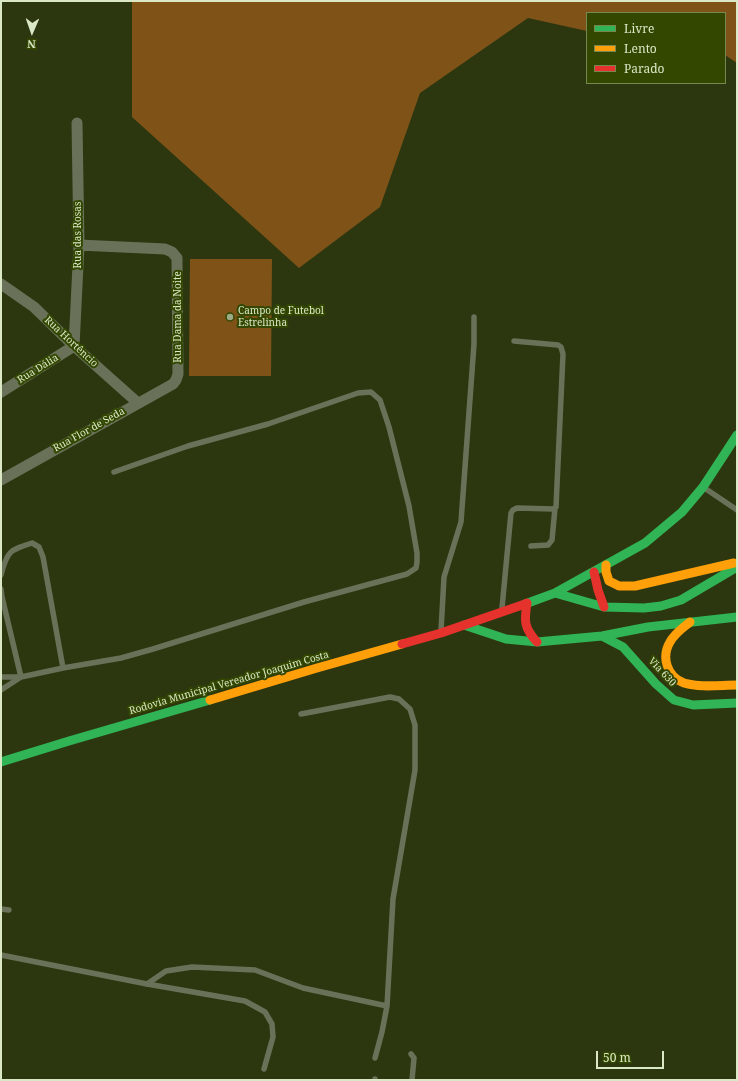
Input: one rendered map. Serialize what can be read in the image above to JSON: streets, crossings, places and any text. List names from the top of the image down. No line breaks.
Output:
{"streets":{"main road":["Via 630","Rodovia Municipal Vereador Joaquim Costa"],"street":["Rua das Rosas","Rua Dama da Noite","Rua Hortêncio","Rua Dália","Rua Flor de Seda"]},"crossings":[["Rua das Rosas","Rua Dama da Noite"],["Rua das Rosas","Rua Hortêncio"],["Rua das Rosas","Rua Dália"],["Rua Dama da Noite","Rua Flor de Seda"],["Rua Hortêncio","Rua Dália"],["Rua Hortêncio","Rua Flor de Seda"]],"places":["Campo de Futebol Estrelinha"],"legend":["Livre","Lento","Parado"],"scale_bar":"50 m","north":"bottom"}
